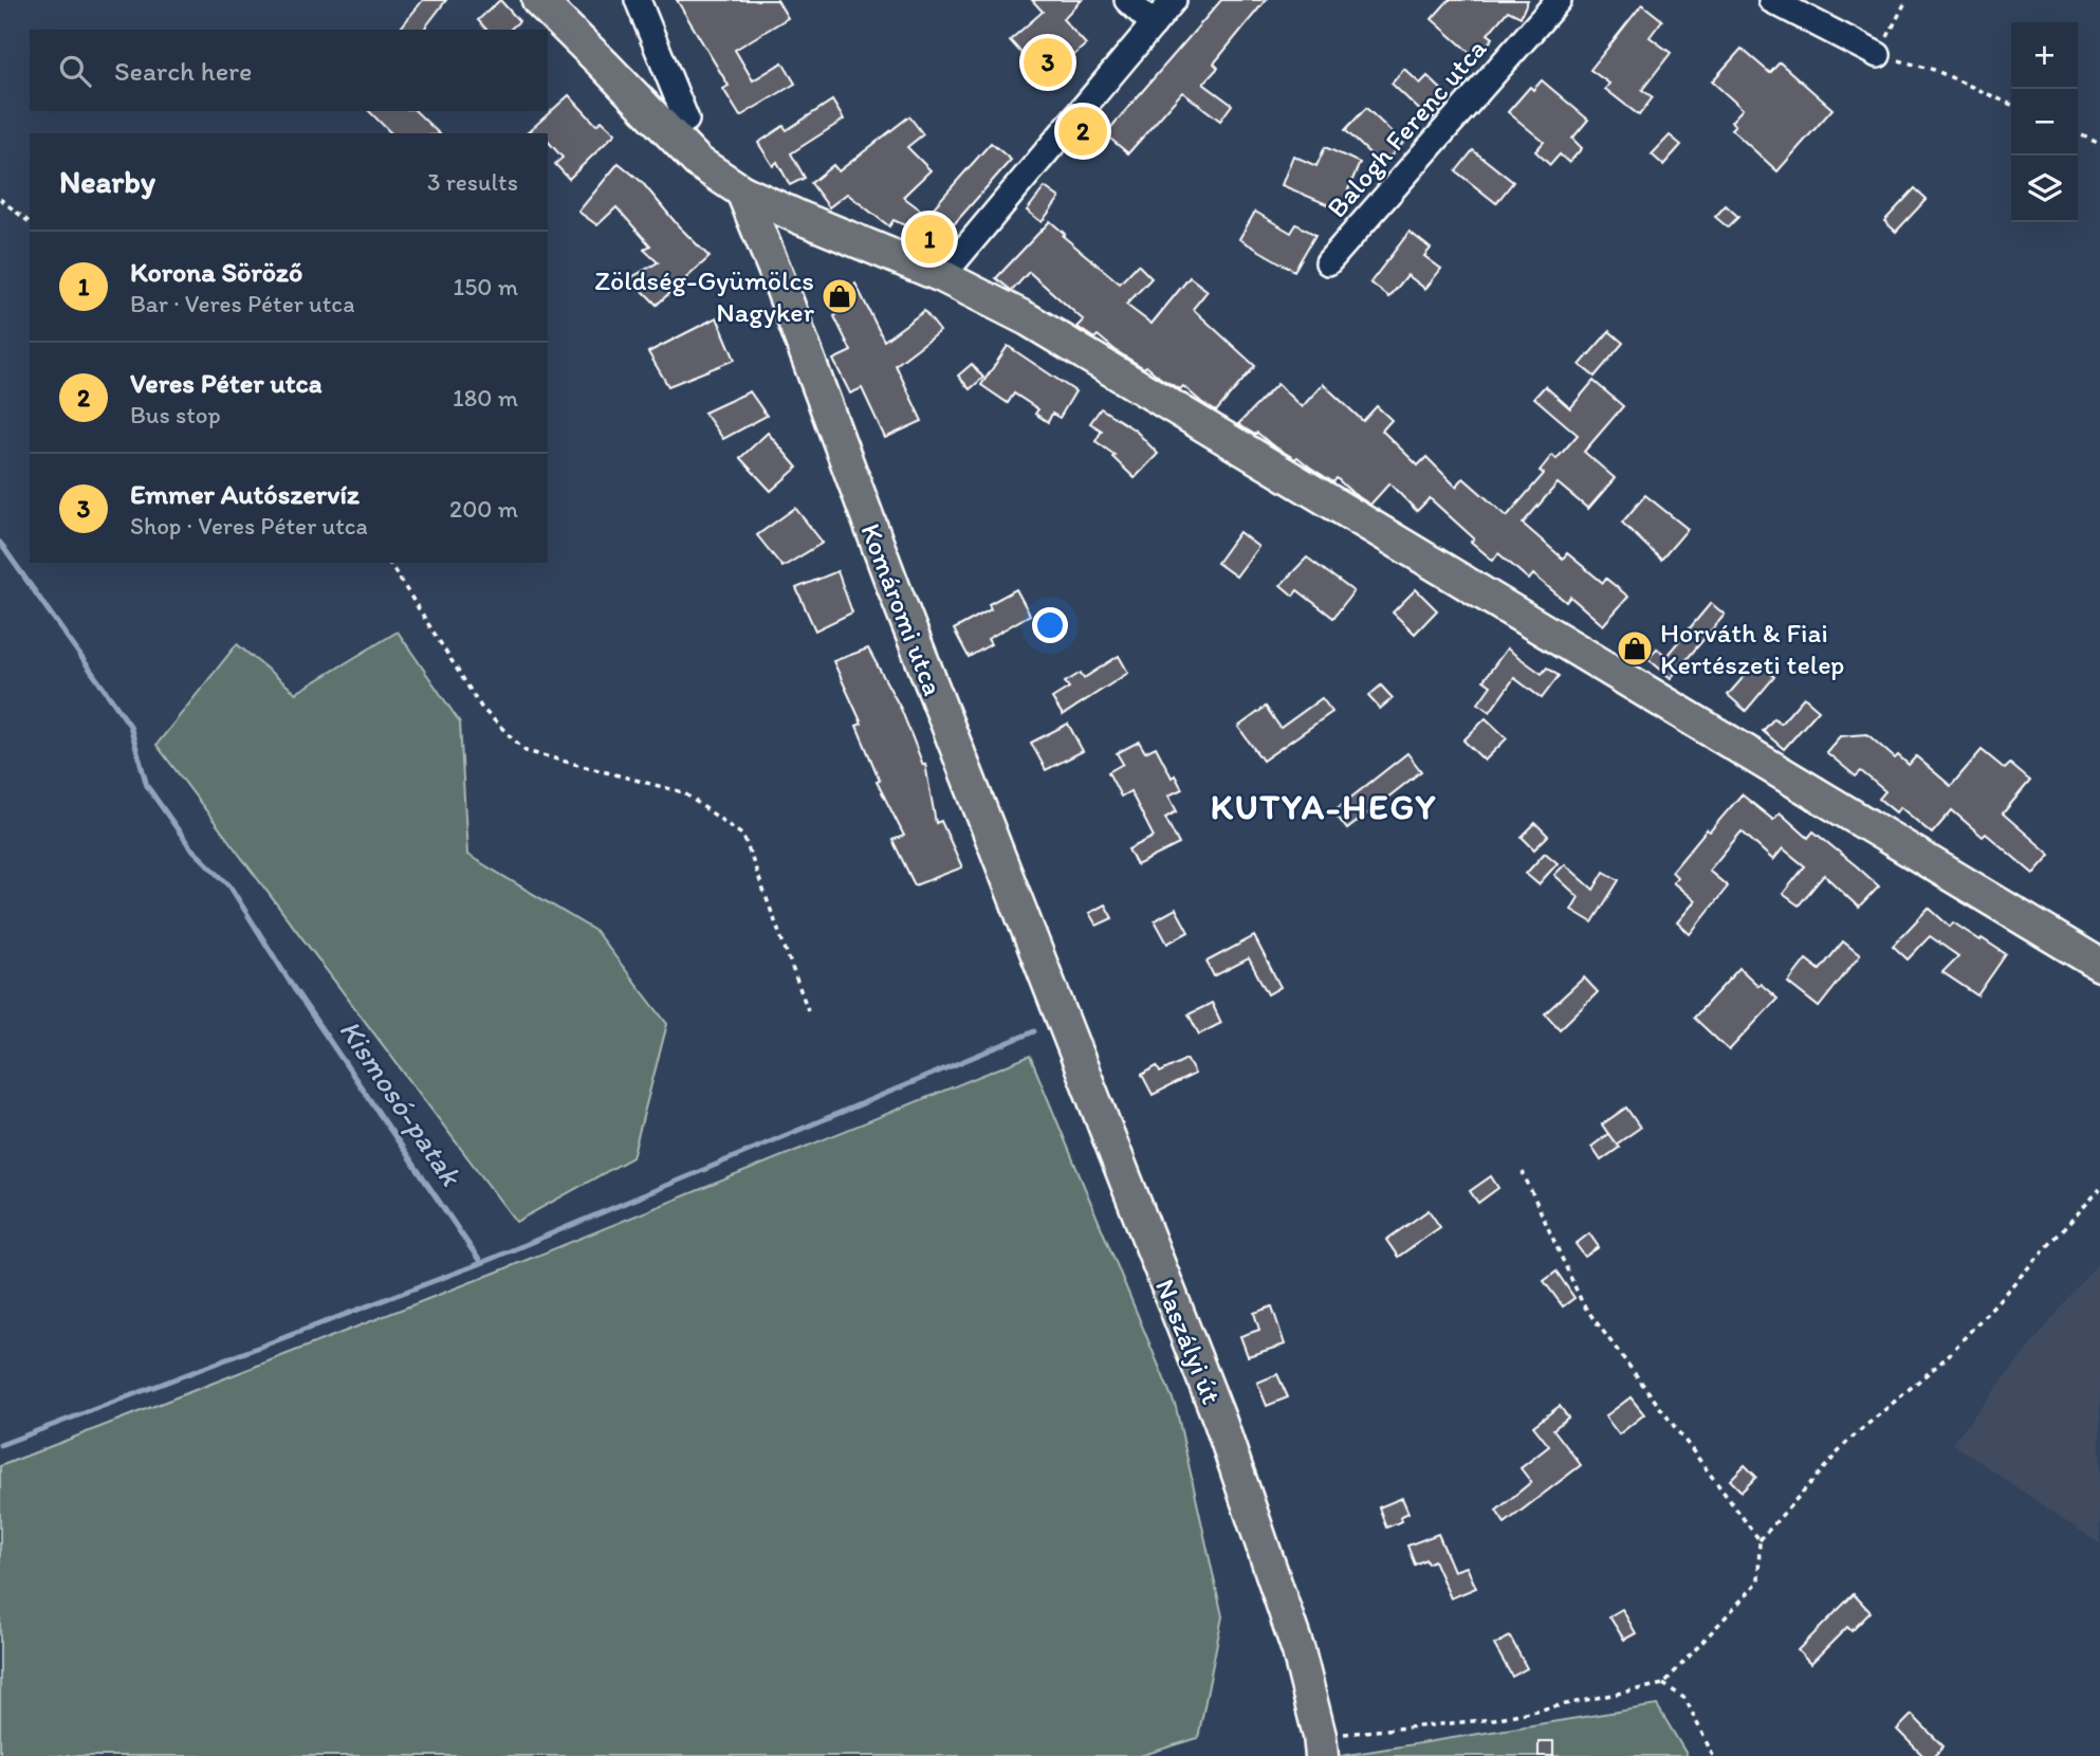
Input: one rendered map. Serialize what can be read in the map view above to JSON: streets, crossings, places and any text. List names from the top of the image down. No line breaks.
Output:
{"streets":{"main road":["Komáromi utca","Naszályi út"],"street":["Balogh Ferenc utca"]},"crossings":[["Komáromi utca","Naszályi út"]],"districts":["KUTYA-HEGY"],"water":["Kismosó-patak"],"places":{"shop":["Zöldség-Gyümölcs Nagyker","Horváth & Fiai Kertészeti telep"]},"page":{"map_buttons":["+","−"],"search":"Search here","pins":["3","2","1"],"heading":["Nearby","3 results"],"list":[{"mark":"1","name":"Korona Söröző","note":"Bar · Veres Péter utca","value":"150 m"},{"mark":"2","name":"Veres Péter utca","note":"Bus stop","value":"180 m"},{"mark":"3","name":"Emmer Autószervíz","note":"Shop · Veres Péter utca","value":"200 m"}]}}
